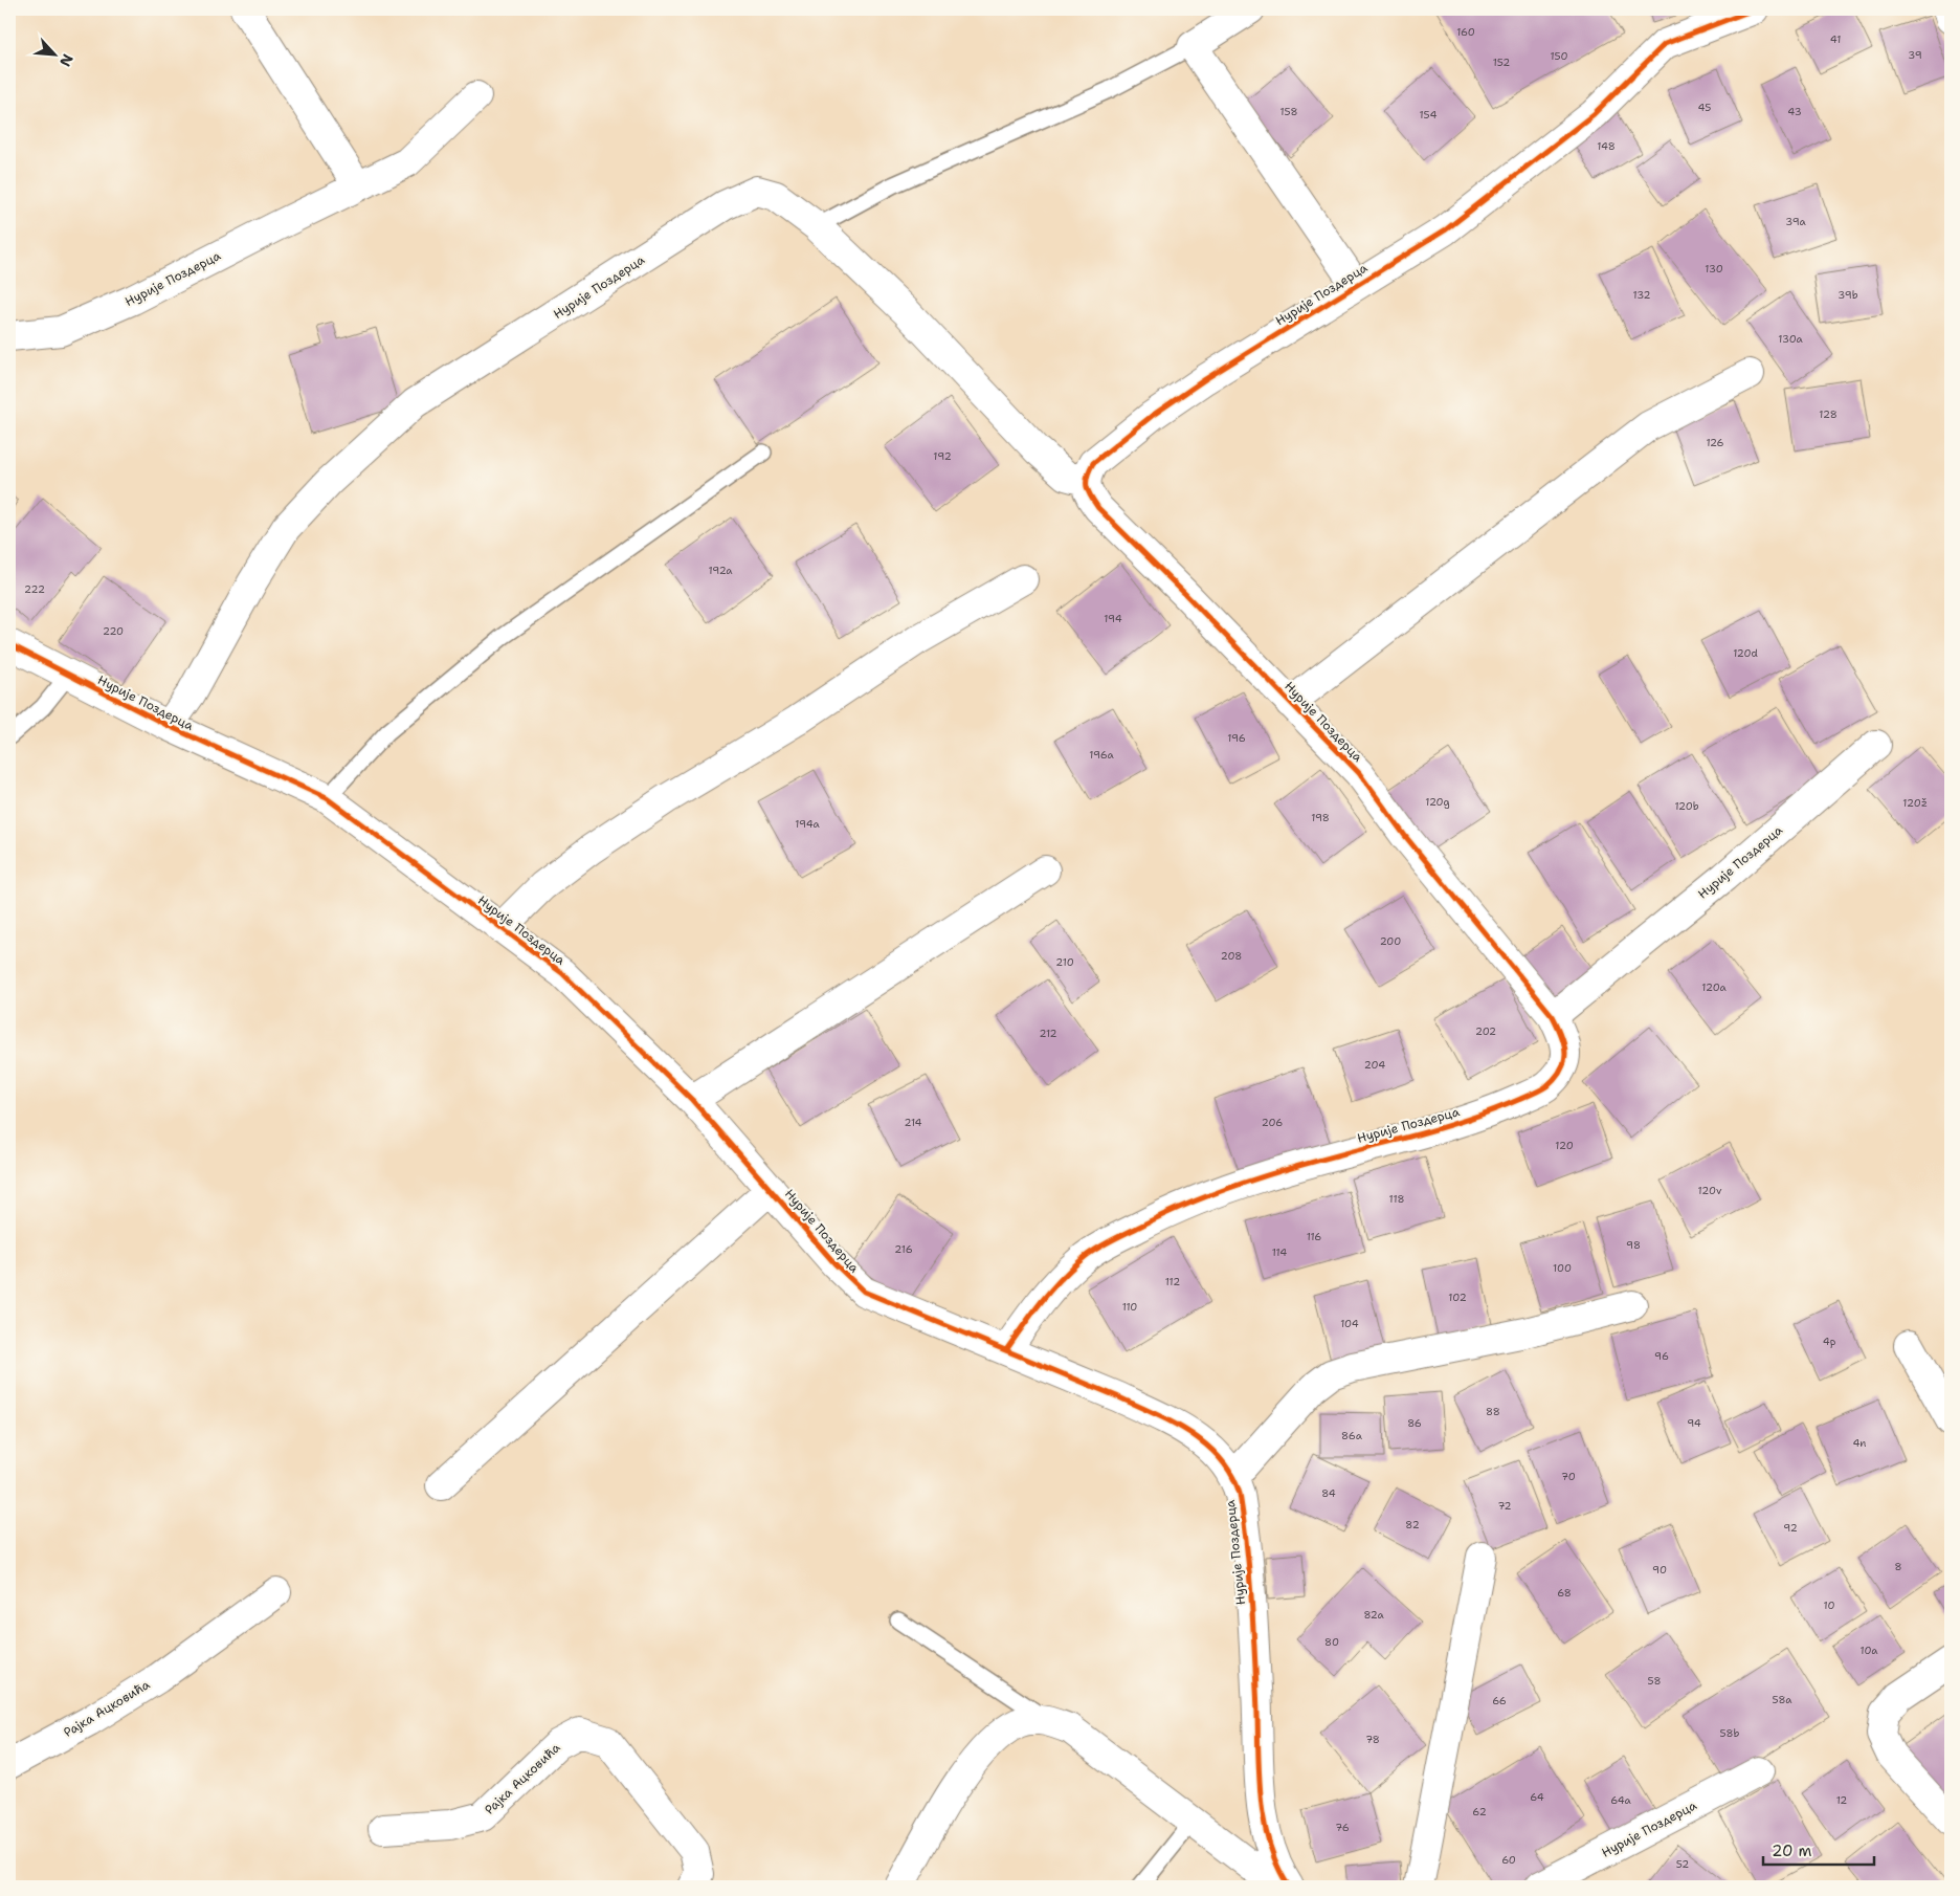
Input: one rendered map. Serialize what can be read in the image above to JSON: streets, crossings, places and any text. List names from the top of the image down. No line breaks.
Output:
{"streets":{"street":["Нурије Поздерца","Рајка Ацковића"]},"house_numbers":["160","41","39","150","152","45","158","43","154","148","39a","130","132","39b","130a","128","126","192","192a","222","194","220","120d","196","196a","120g","120ž","120b","198","194a","200","208","210","120a","202","212","204","214","206","120","120v","118","116","98","216","114","100","112","102","110","104","4p","96","88","86","94","86a","4n","70","84","72","82","92","8","90","68","10","82a","80","10a","58","58a","66","58b","78","64","64a","12","62","76","60","52"],"scale_bar":"20 m","north":"bottom right"}
